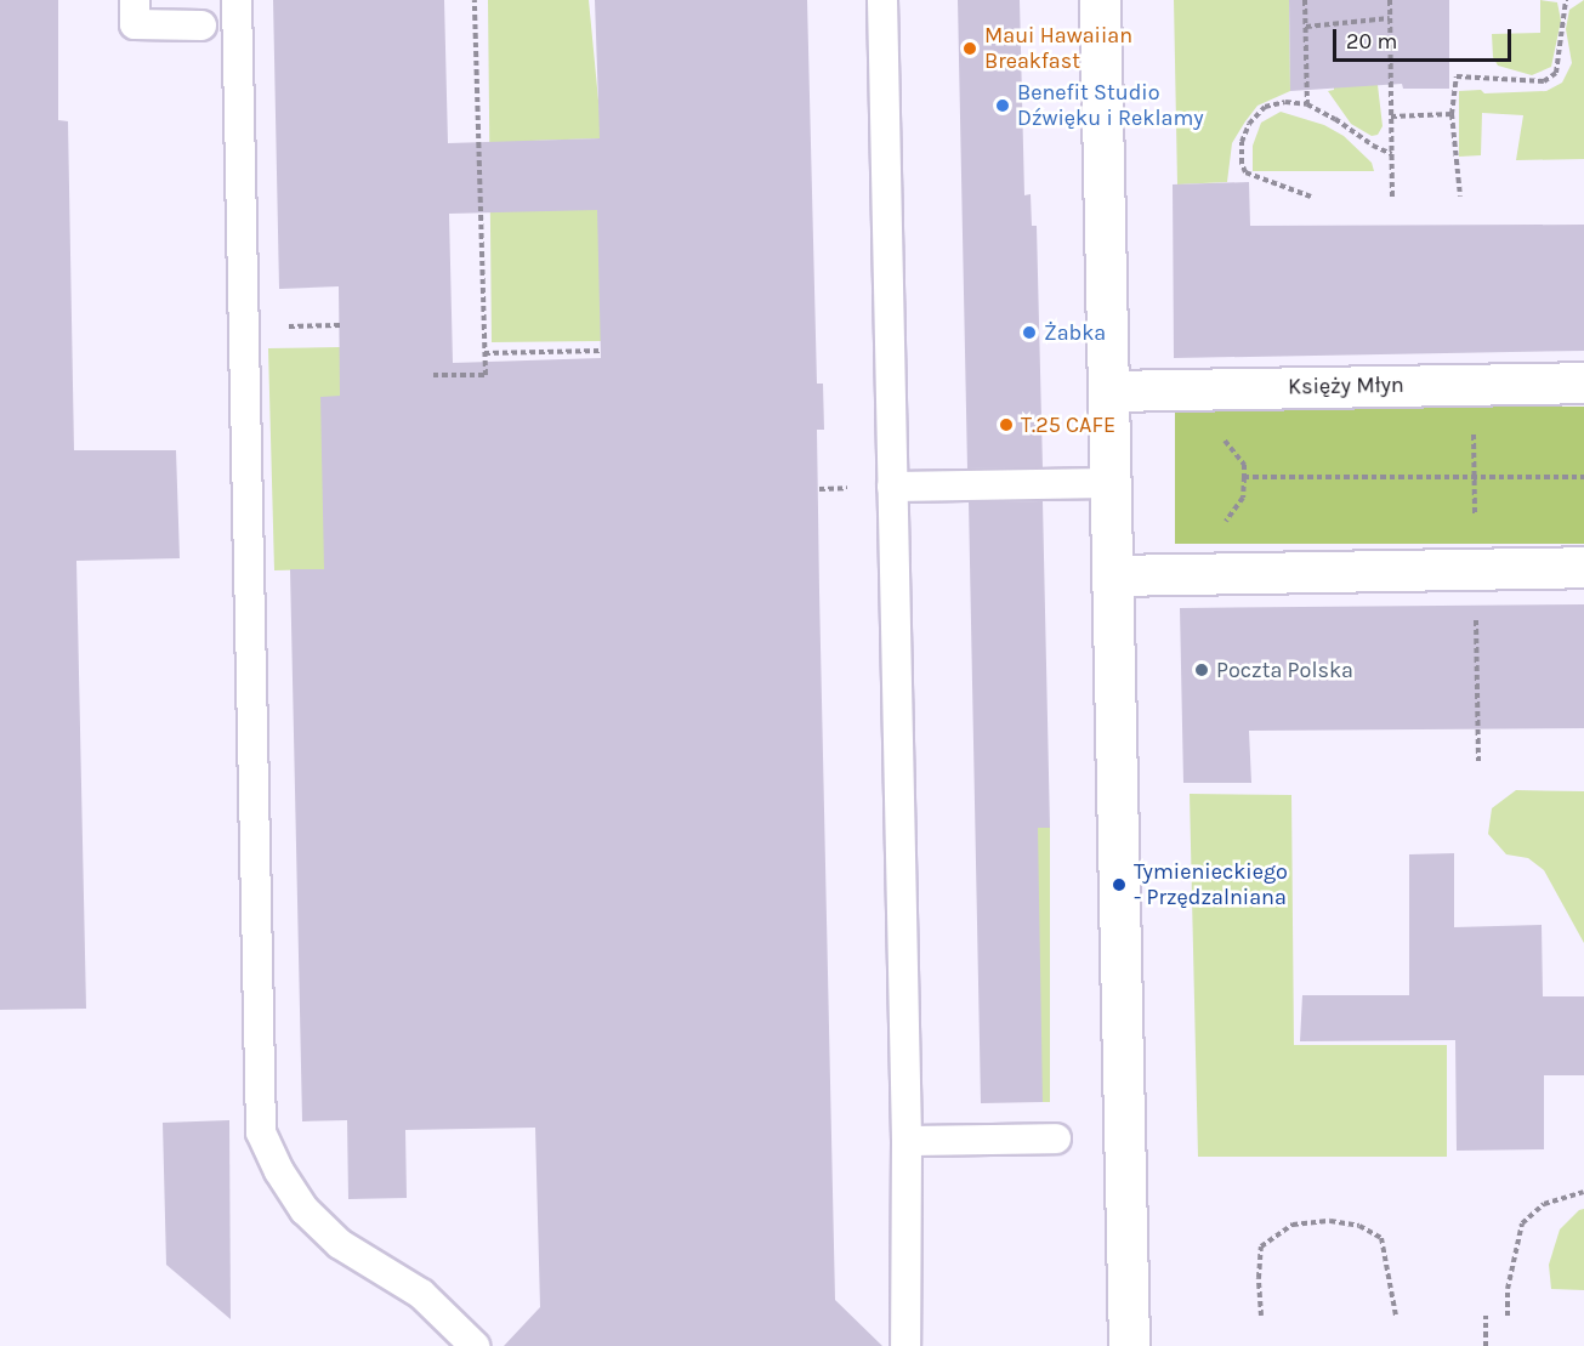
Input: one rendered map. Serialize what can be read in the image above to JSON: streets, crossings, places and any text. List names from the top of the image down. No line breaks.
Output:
{"streets":{"street":["Księży Młyn"]},"places":["Maui Hawaiian Breakfast","Benefit Studio Dźwięku i Reklamy","Żabka","T.25 CAFE","Poczta Polska","Tymienieckiego - Przędzalniana"],"scale_bar":"20 m"}
